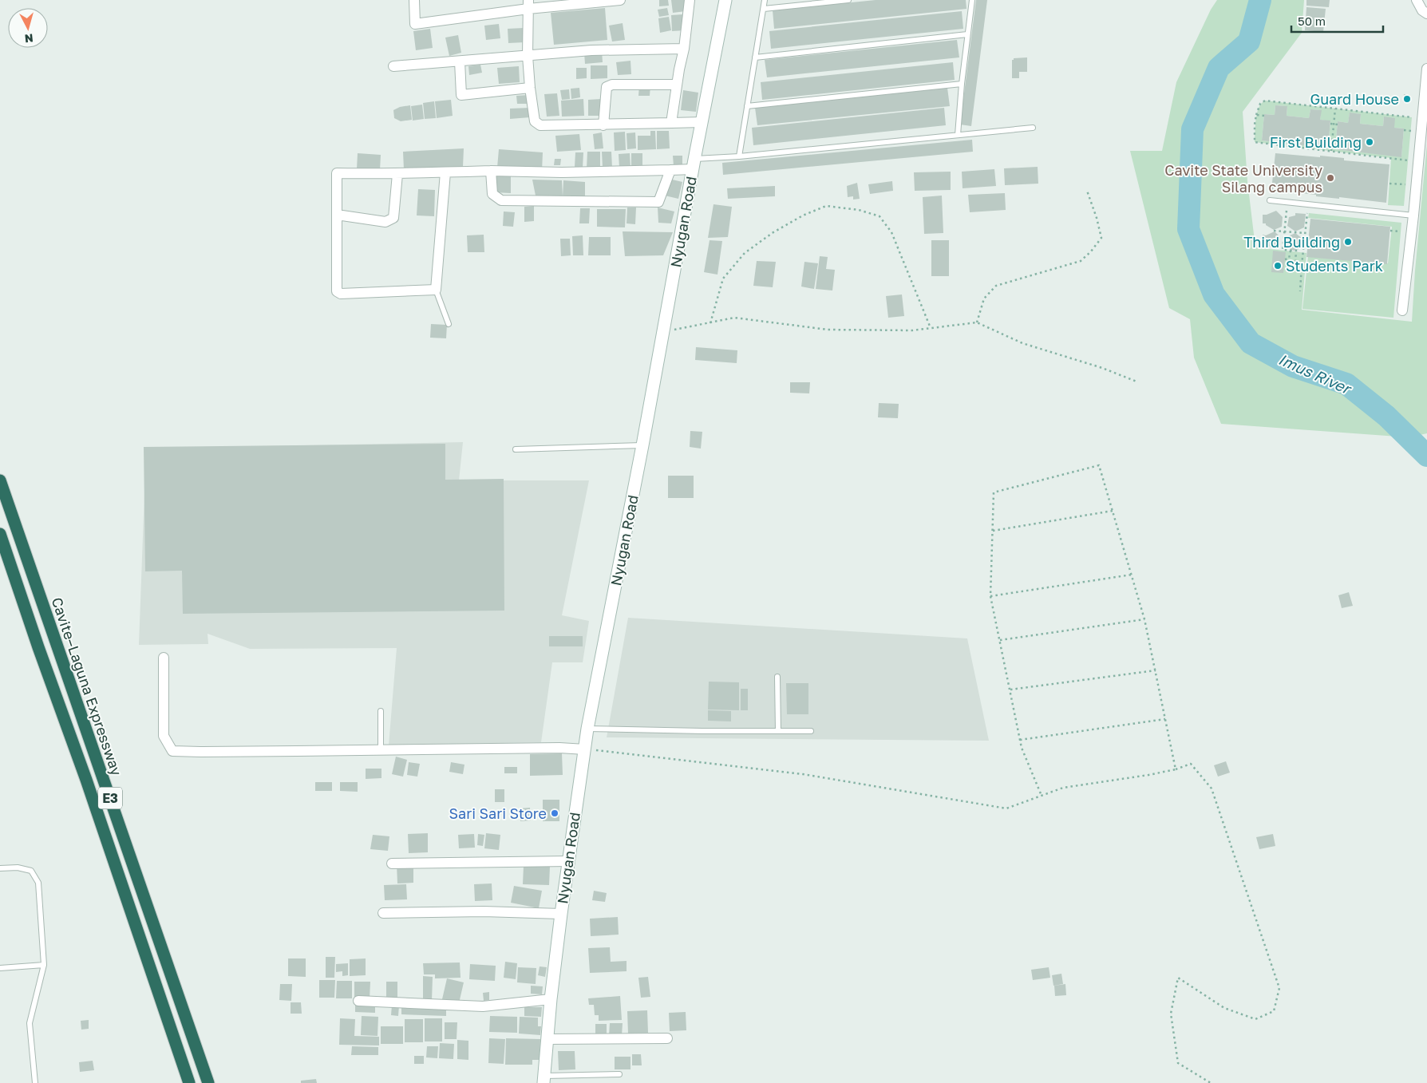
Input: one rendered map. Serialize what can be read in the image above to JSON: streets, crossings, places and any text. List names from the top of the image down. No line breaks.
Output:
{"streets":{"highway":["Cavite–Laguna Expressway","E3"],"main road":["Nyugan Road"]},"water":["Imus River"],"places":["Guard House","First Building","Cavite State University Silang campus","Third Building","Students Park","Sari Sari Store"],"scale_bar":"50 m","north":"bottom"}
